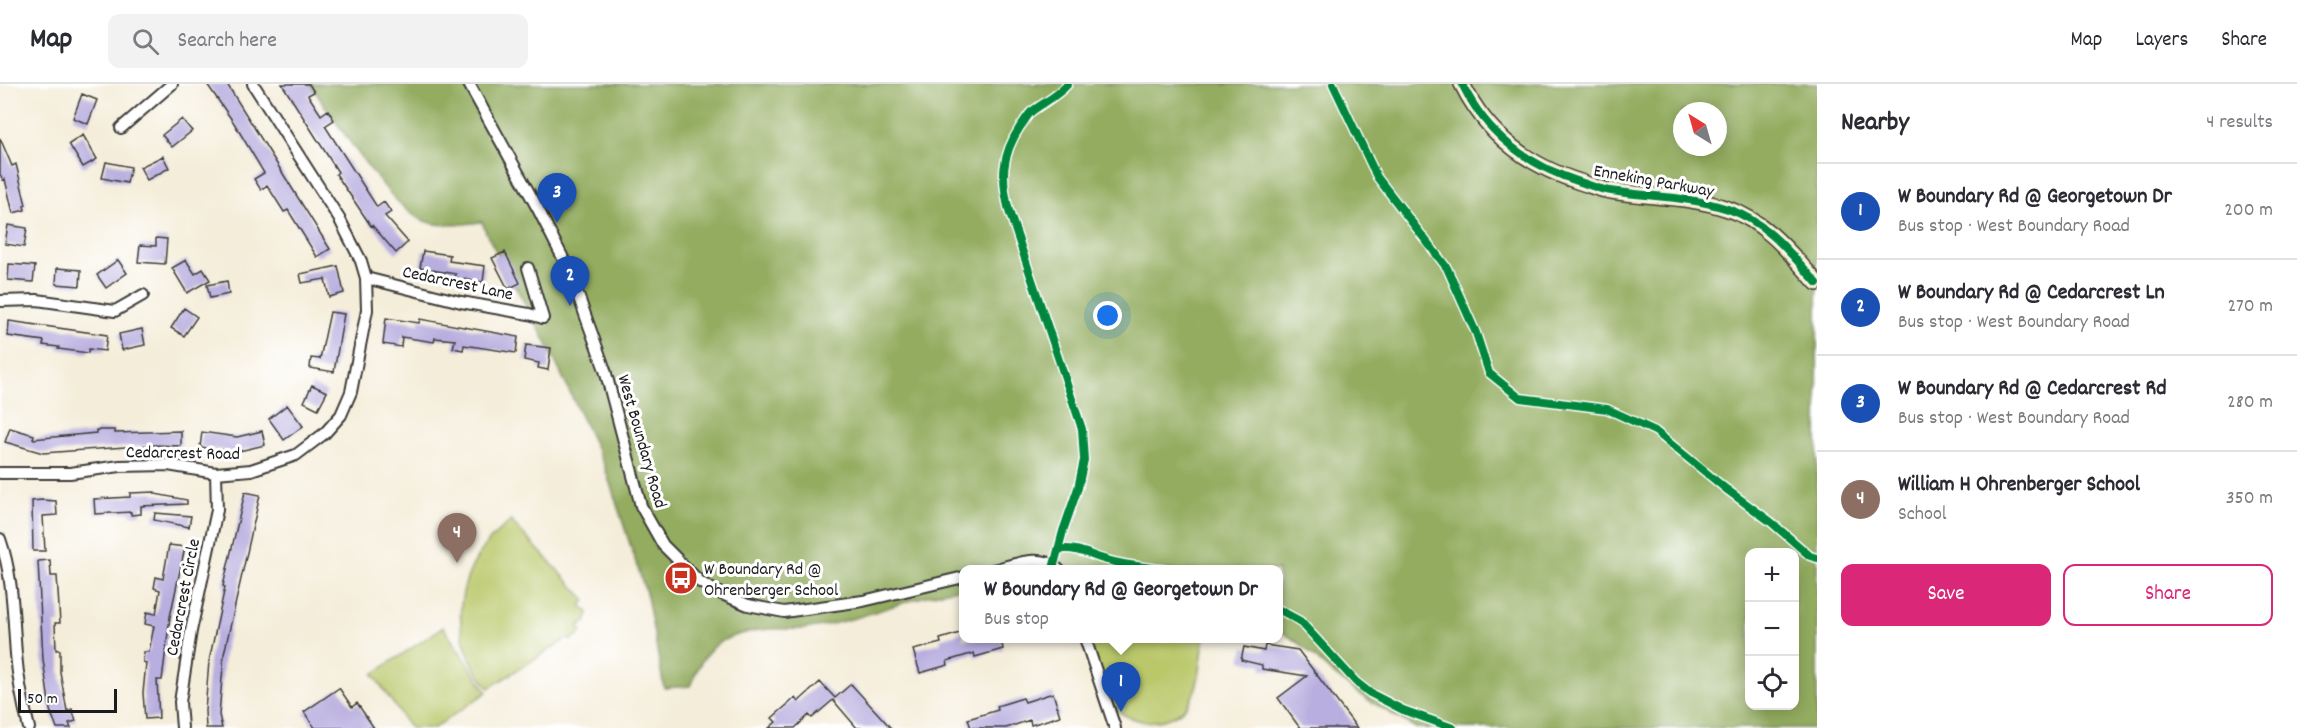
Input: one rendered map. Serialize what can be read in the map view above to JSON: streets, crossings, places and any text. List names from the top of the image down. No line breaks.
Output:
{"streets":{"main road":["Enneking Parkway"],"street":["Cedarcrest Lane","West Boundary Road","Cedarcrest Road","Cedarcrest Circle"]},"crossings":[["Cedarcrest Lane","Cedarcrest Road"],["Cedarcrest Road","Cedarcrest Circle"]],"places":{"bus stop":["W Boundary Rd @ Ohrenberger School"]},"scale_bar":"50 m","north":"top left","page":{"header":"Map","search":"Search here","nav":["Map","Layers","Share"],"heading":["Nearby","4 results"],"list":[{"mark":"1","name":"W Boundary Rd @ Georgetown Dr","note":"Bus stop · West Boundary Road","value":"200 m"},{"mark":"2","name":"W Boundary Rd @ Cedarcrest Ln","note":"Bus stop · West Boundary Road","value":"270 m"},{"mark":"3","name":"W Boundary Rd @ Cedarcrest Rd","note":"Bus stop · West Boundary Road","value":"280 m"},{"mark":"4","name":"William H Ohrenberger School","note":"School","value":"350 m"}],"pins":["3","2","4","1"],"buttons":["Save","Share"],"map_buttons":["+","−"],"popup":["W Boundary Rd @ Georgetown Dr","Bus stop"],"scale":"50 m"}}
